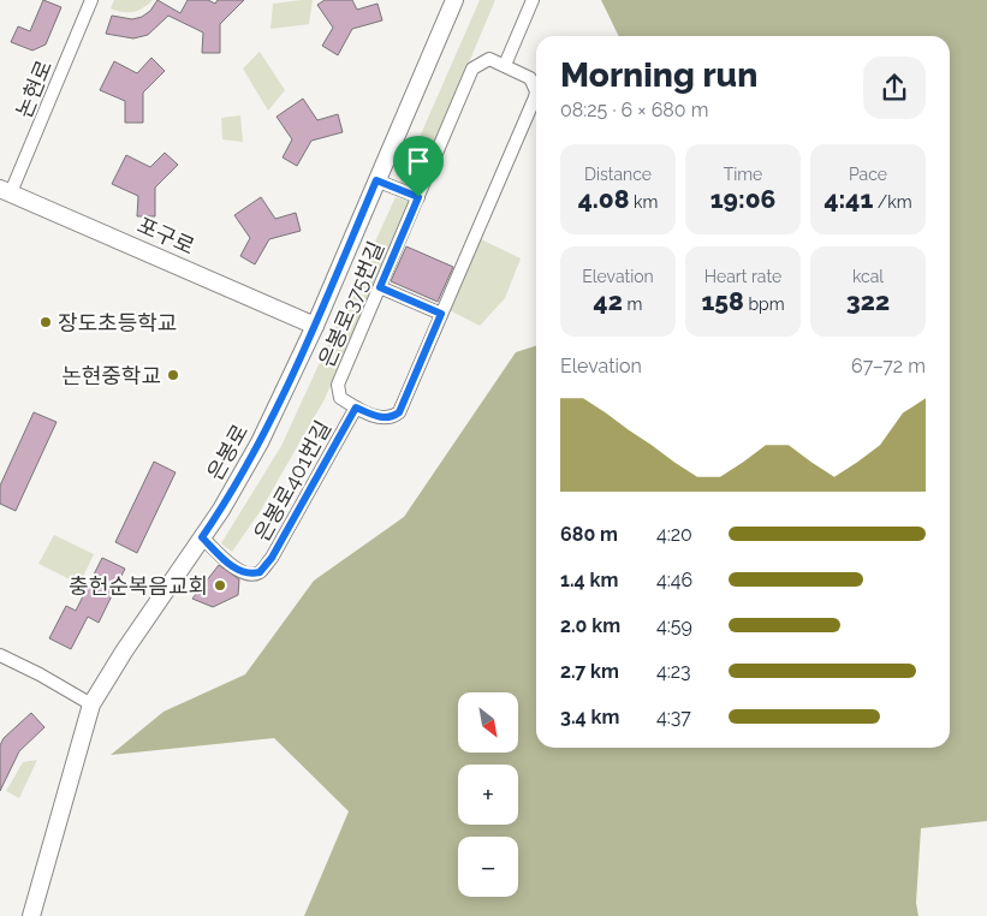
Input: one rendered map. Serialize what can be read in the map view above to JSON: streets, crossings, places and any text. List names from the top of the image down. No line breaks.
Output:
{"streets":{"main road":["포구로","은봉로"],"street":["논현로","은봉로375번길","은봉로401번길"]},"crossings":[["논현로","포구로"],["포구로","은봉로"],["은봉로375번길","은봉로401번길"],["은봉로","은봉로401번길"]],"places":["장도초등학교","논현중학교","충헌순복음교회"],"north":"bottom right","page":{"heading":["Morning run","08:25 · 6 × 680 m"],"stats":[["Distance","4.08 km"],["Time","19:06"],["Pace","4:41 /km"],["Elevation","42 m"],["Heart rate","158 bpm"],["kcal","322"]],"chart":["Elevation","67–72 m"],"list":[{"name":"680 m","note":"4:20"},{"name":"1.4 km","note":"4:46"},{"name":"2.0 km","note":"4:59"},{"name":"2.7 km","note":"4:23"},{"name":"3.4 km","note":"4:37"}],"map_buttons":["+","−"]}}
